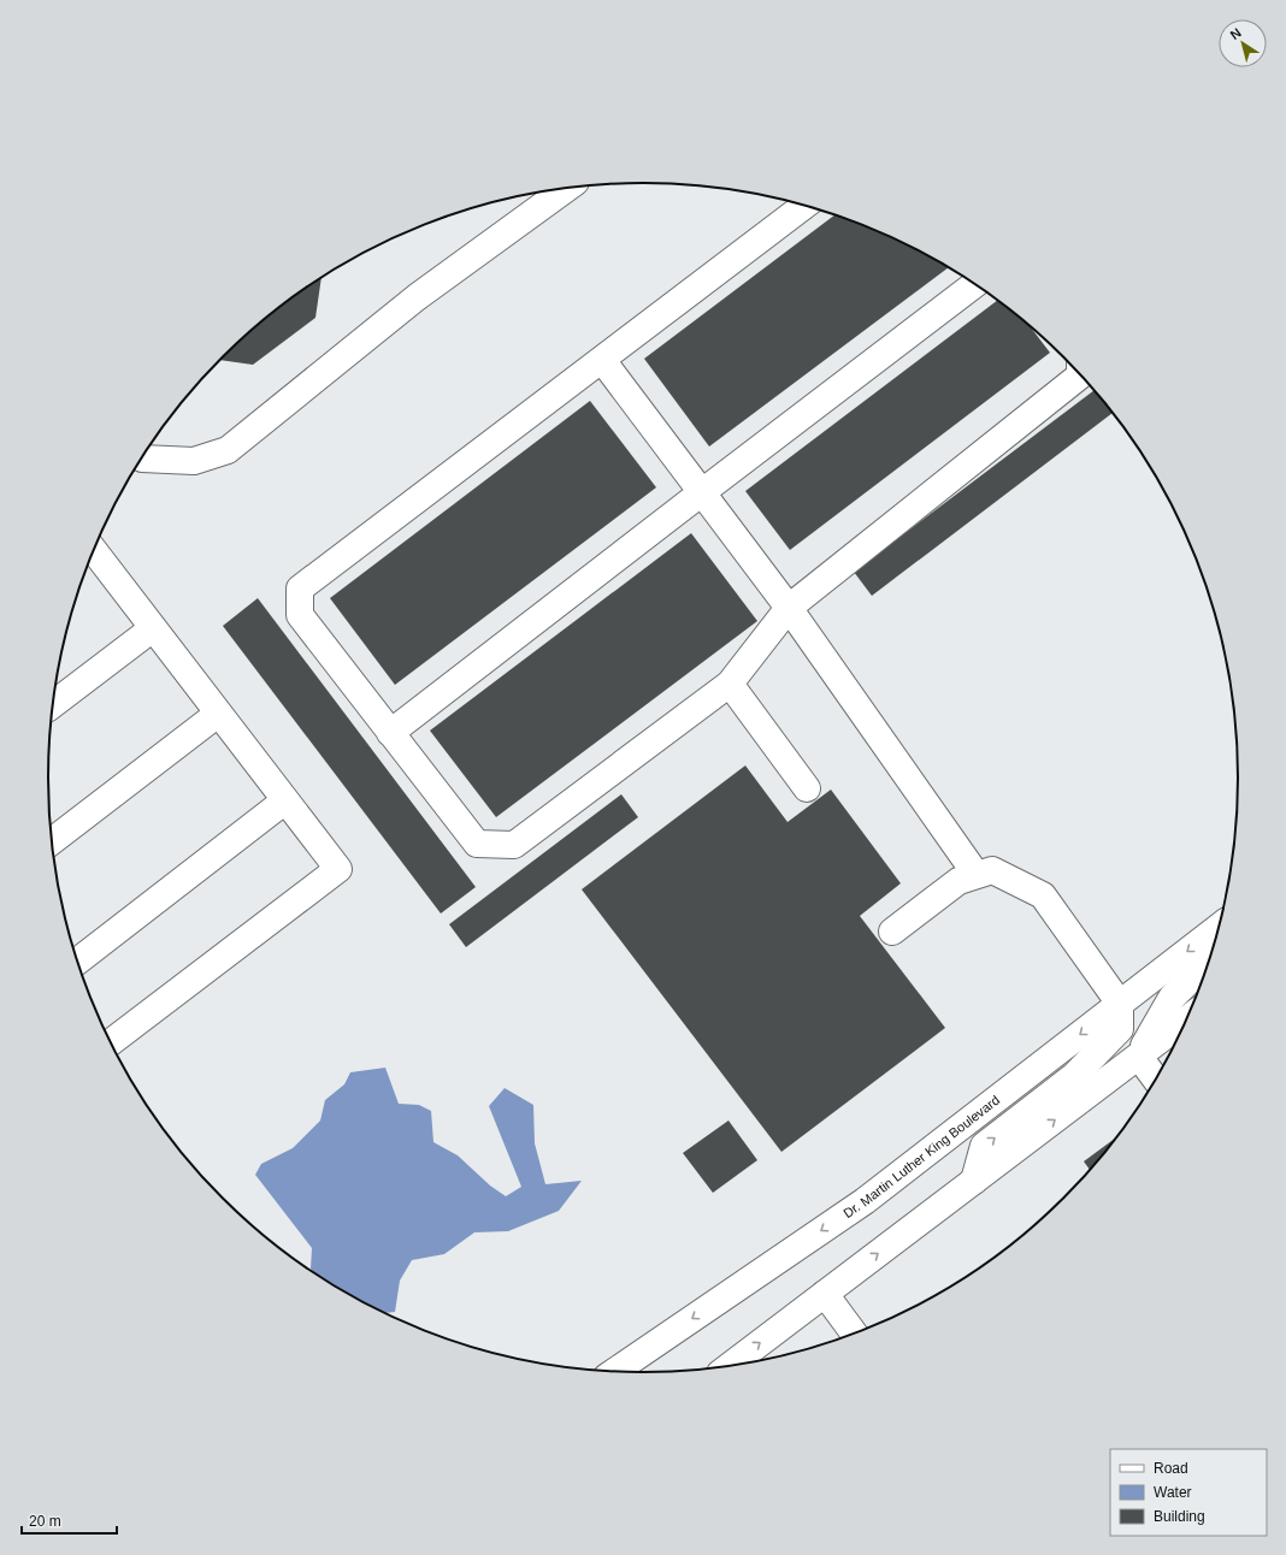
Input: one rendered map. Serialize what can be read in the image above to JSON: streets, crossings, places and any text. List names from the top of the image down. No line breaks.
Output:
{"streets":{"main road":["Dr. Martin Luther King Boulevard"]},"legend":["Road","Water","Building"],"scale_bar":"20 m","north":"top left"}
